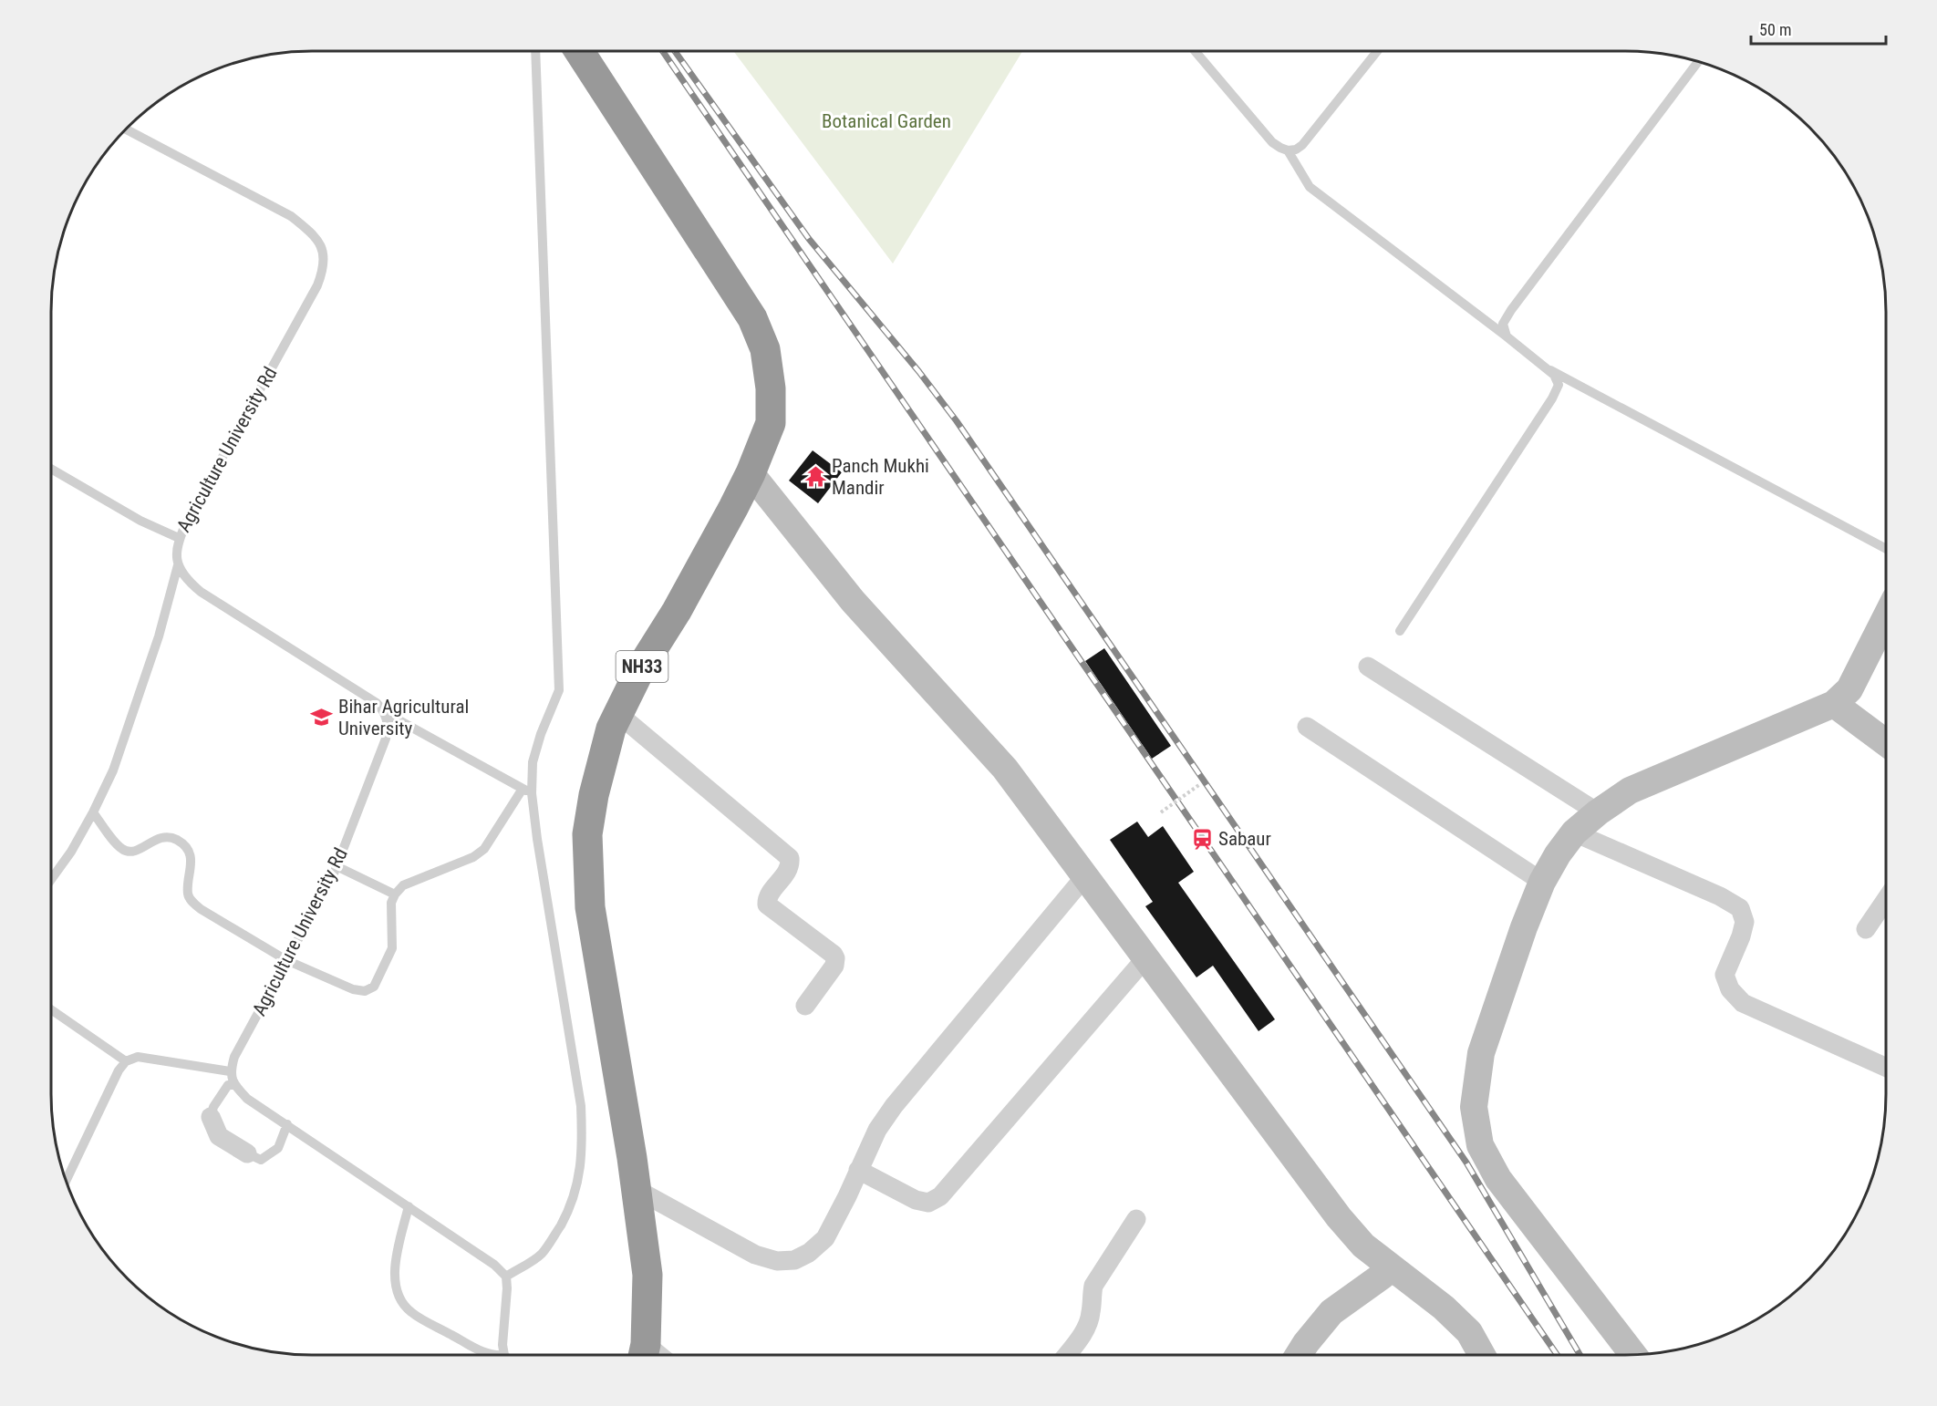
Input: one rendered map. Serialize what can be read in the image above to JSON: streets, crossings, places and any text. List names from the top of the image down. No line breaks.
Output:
{"streets":{"highway":["NH33"],"lane":["Agriculture University Rd"]},"parks":["Botanical Garden"],"places":{"temple":["Panch Mukhi Mandir"],"school or university":["Bihar Agricultural University"],"station":["Sabaur"]},"scale_bar":"50 m"}
